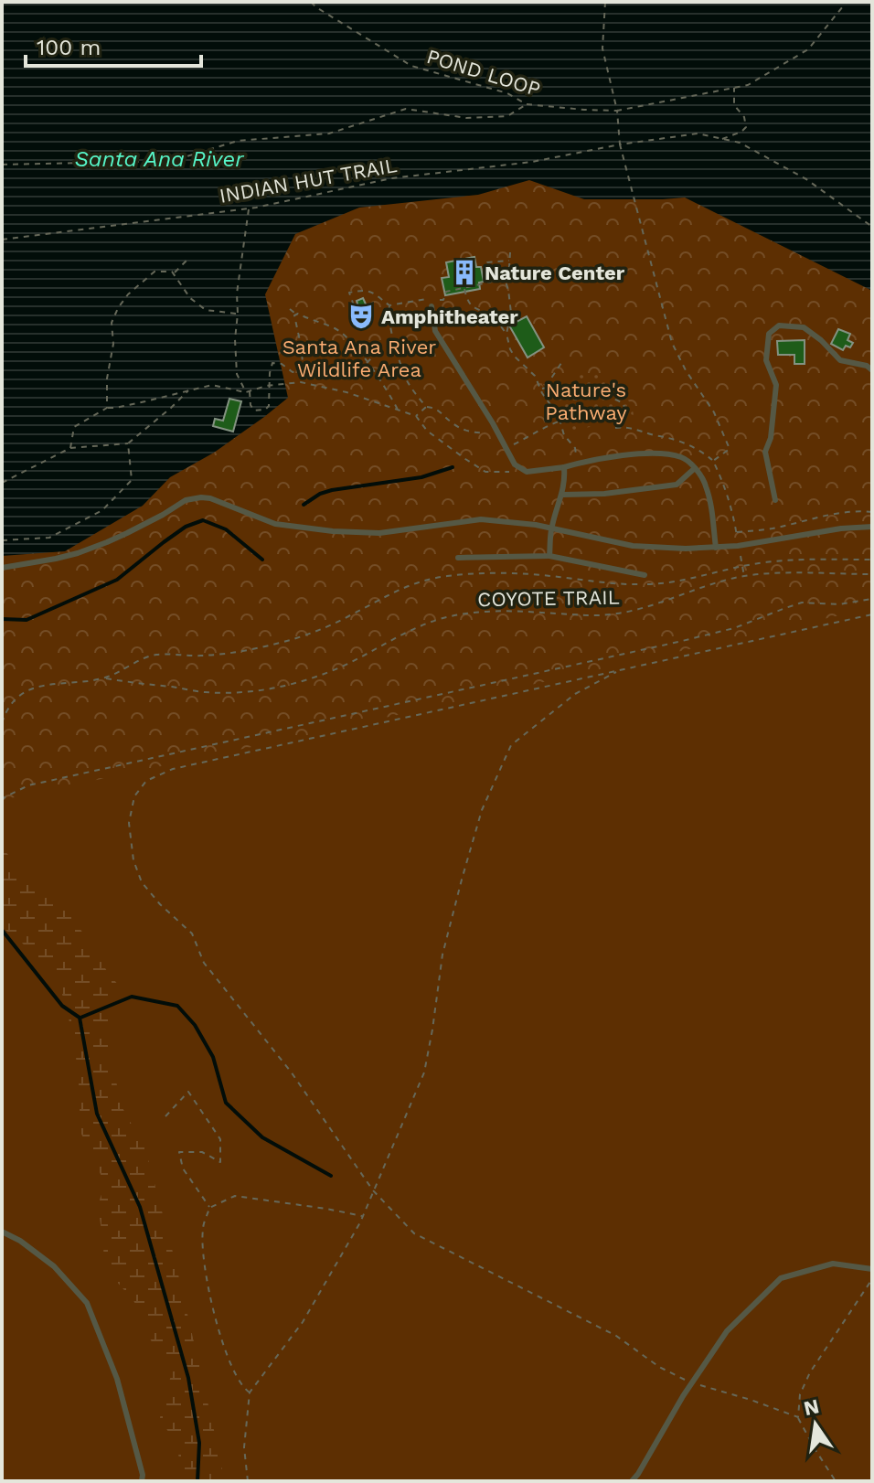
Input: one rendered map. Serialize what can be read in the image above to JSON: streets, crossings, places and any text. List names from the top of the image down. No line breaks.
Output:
{"streets":{"path":["POND LOOP","INDIAN HUT TRAIL","COYOTE TRAIL"]},"water":["Santa Ana River"],"parks":["Santa Ana River Wildlife Area","Nature's Pathway"],"places":{"building":["Nature Center"],"theatre":["Amphitheater"]},"scale_bar":"100 m","north":"top"}
